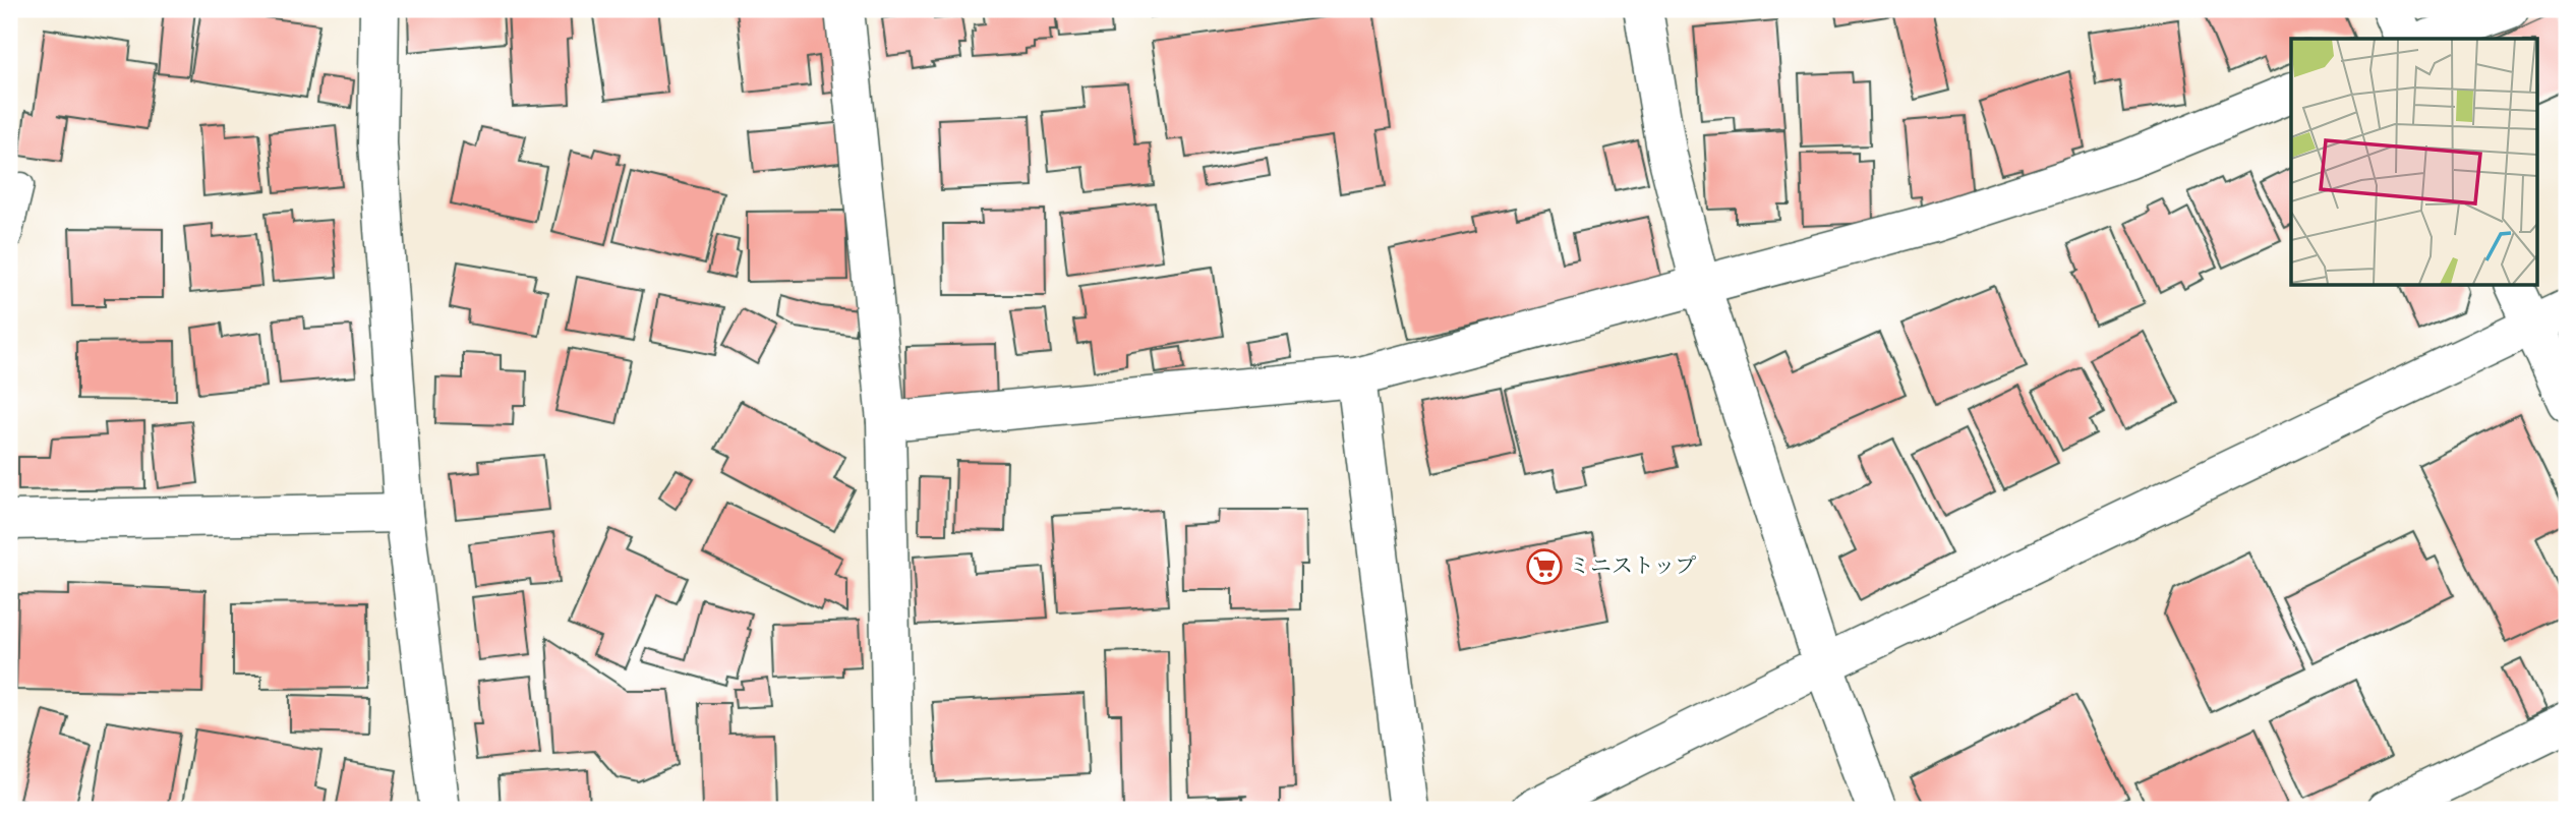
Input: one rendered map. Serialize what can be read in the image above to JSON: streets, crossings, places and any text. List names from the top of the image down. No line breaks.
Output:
{"places":{"supermarket":["ミニストップ"]}}
